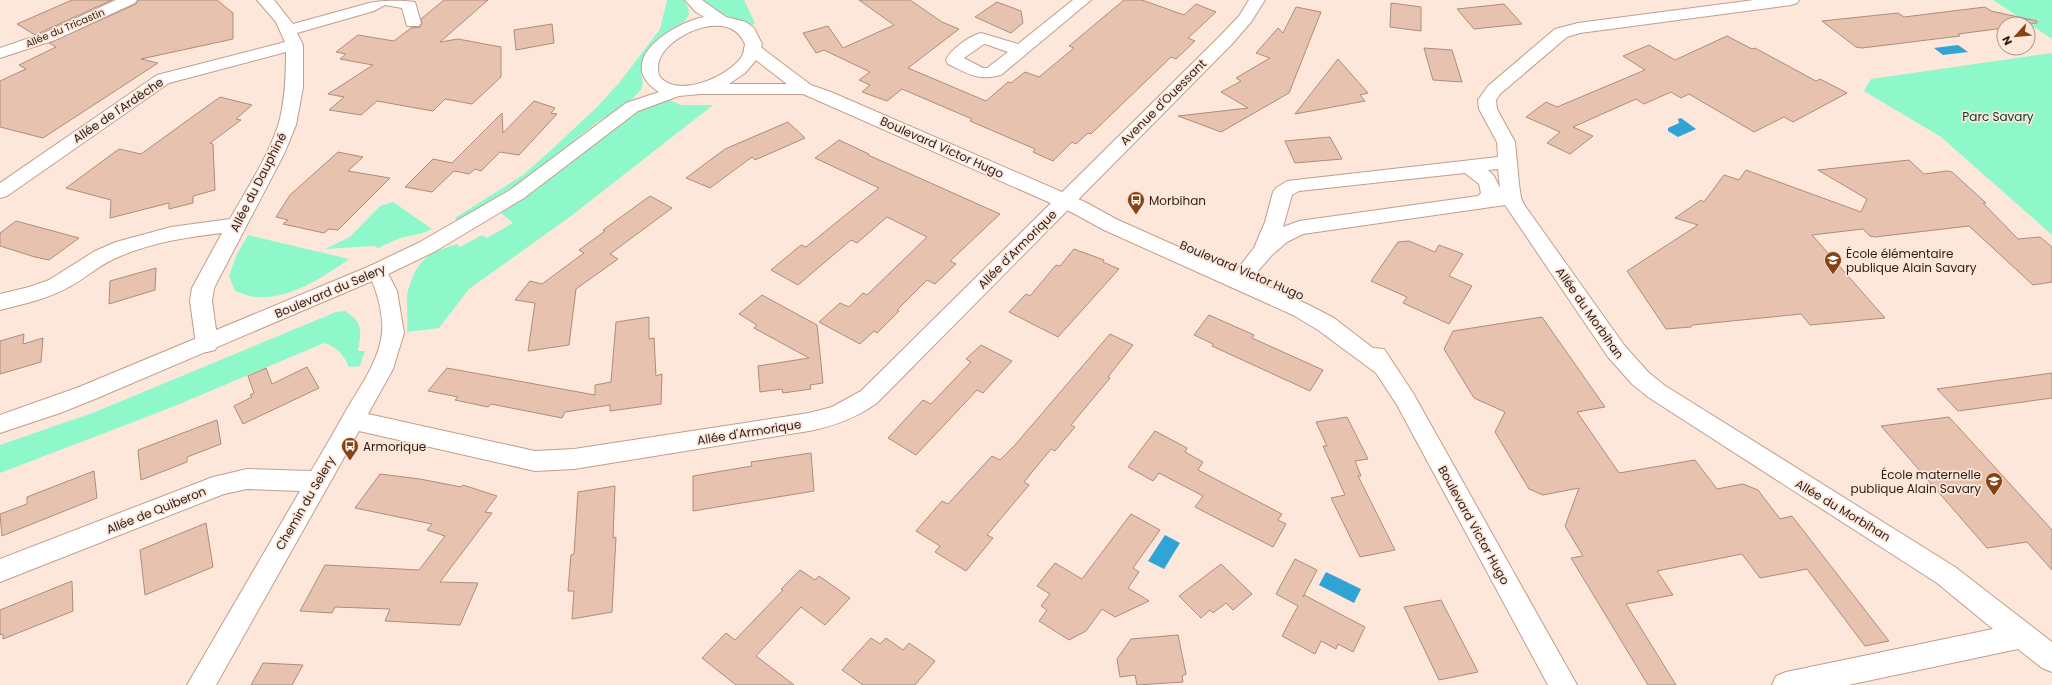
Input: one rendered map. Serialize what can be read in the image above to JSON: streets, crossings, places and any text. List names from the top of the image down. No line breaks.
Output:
{"streets":{"street":["Allée du Tricastin","Avenue d'Ouessant","Allée de l'Ardèche","Boulevard Victor Hugo","Allée du Dauphiné","Allée d'Armorique","Boulevard du Selery","Allée du Morbihan","Chemin du Selery","Allée de Quiberon"]},"crossings":[["Avenue d'Ouessant","Boulevard Victor Hugo"],["Avenue d'Ouessant","Allée d'Armorique"],["Allée de l'Ardèche","Allée du Dauphiné"],["Boulevard Victor Hugo","Allée d'Armorique"],["Boulevard Victor Hugo","Boulevard du Selery"],["Allée du Dauphiné","Boulevard du Selery"],["Allée d'Armorique","Chemin du Selery"],["Boulevard du Selery","Chemin du Selery"],["Chemin du Selery","Allée de Quiberon"]],"parks":["Parc Savary"],"places":{"bus stop":["Morbihan","Armorique"],"school or university":["École élémentaire publique Alain Savary","École maternelle publique Alain Savary"]},"north":"bottom left"}
